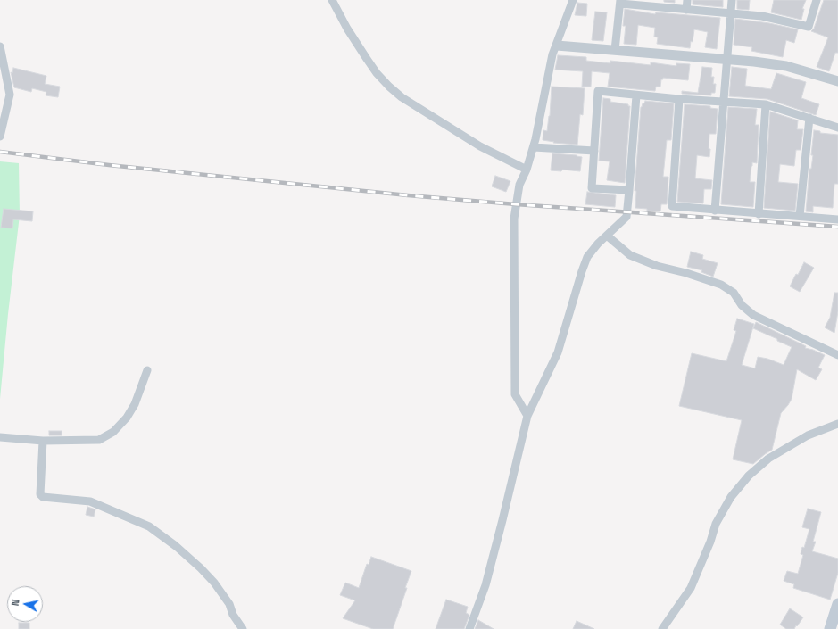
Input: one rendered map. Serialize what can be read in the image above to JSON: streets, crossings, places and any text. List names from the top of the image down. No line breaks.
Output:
{"north":"left"}
